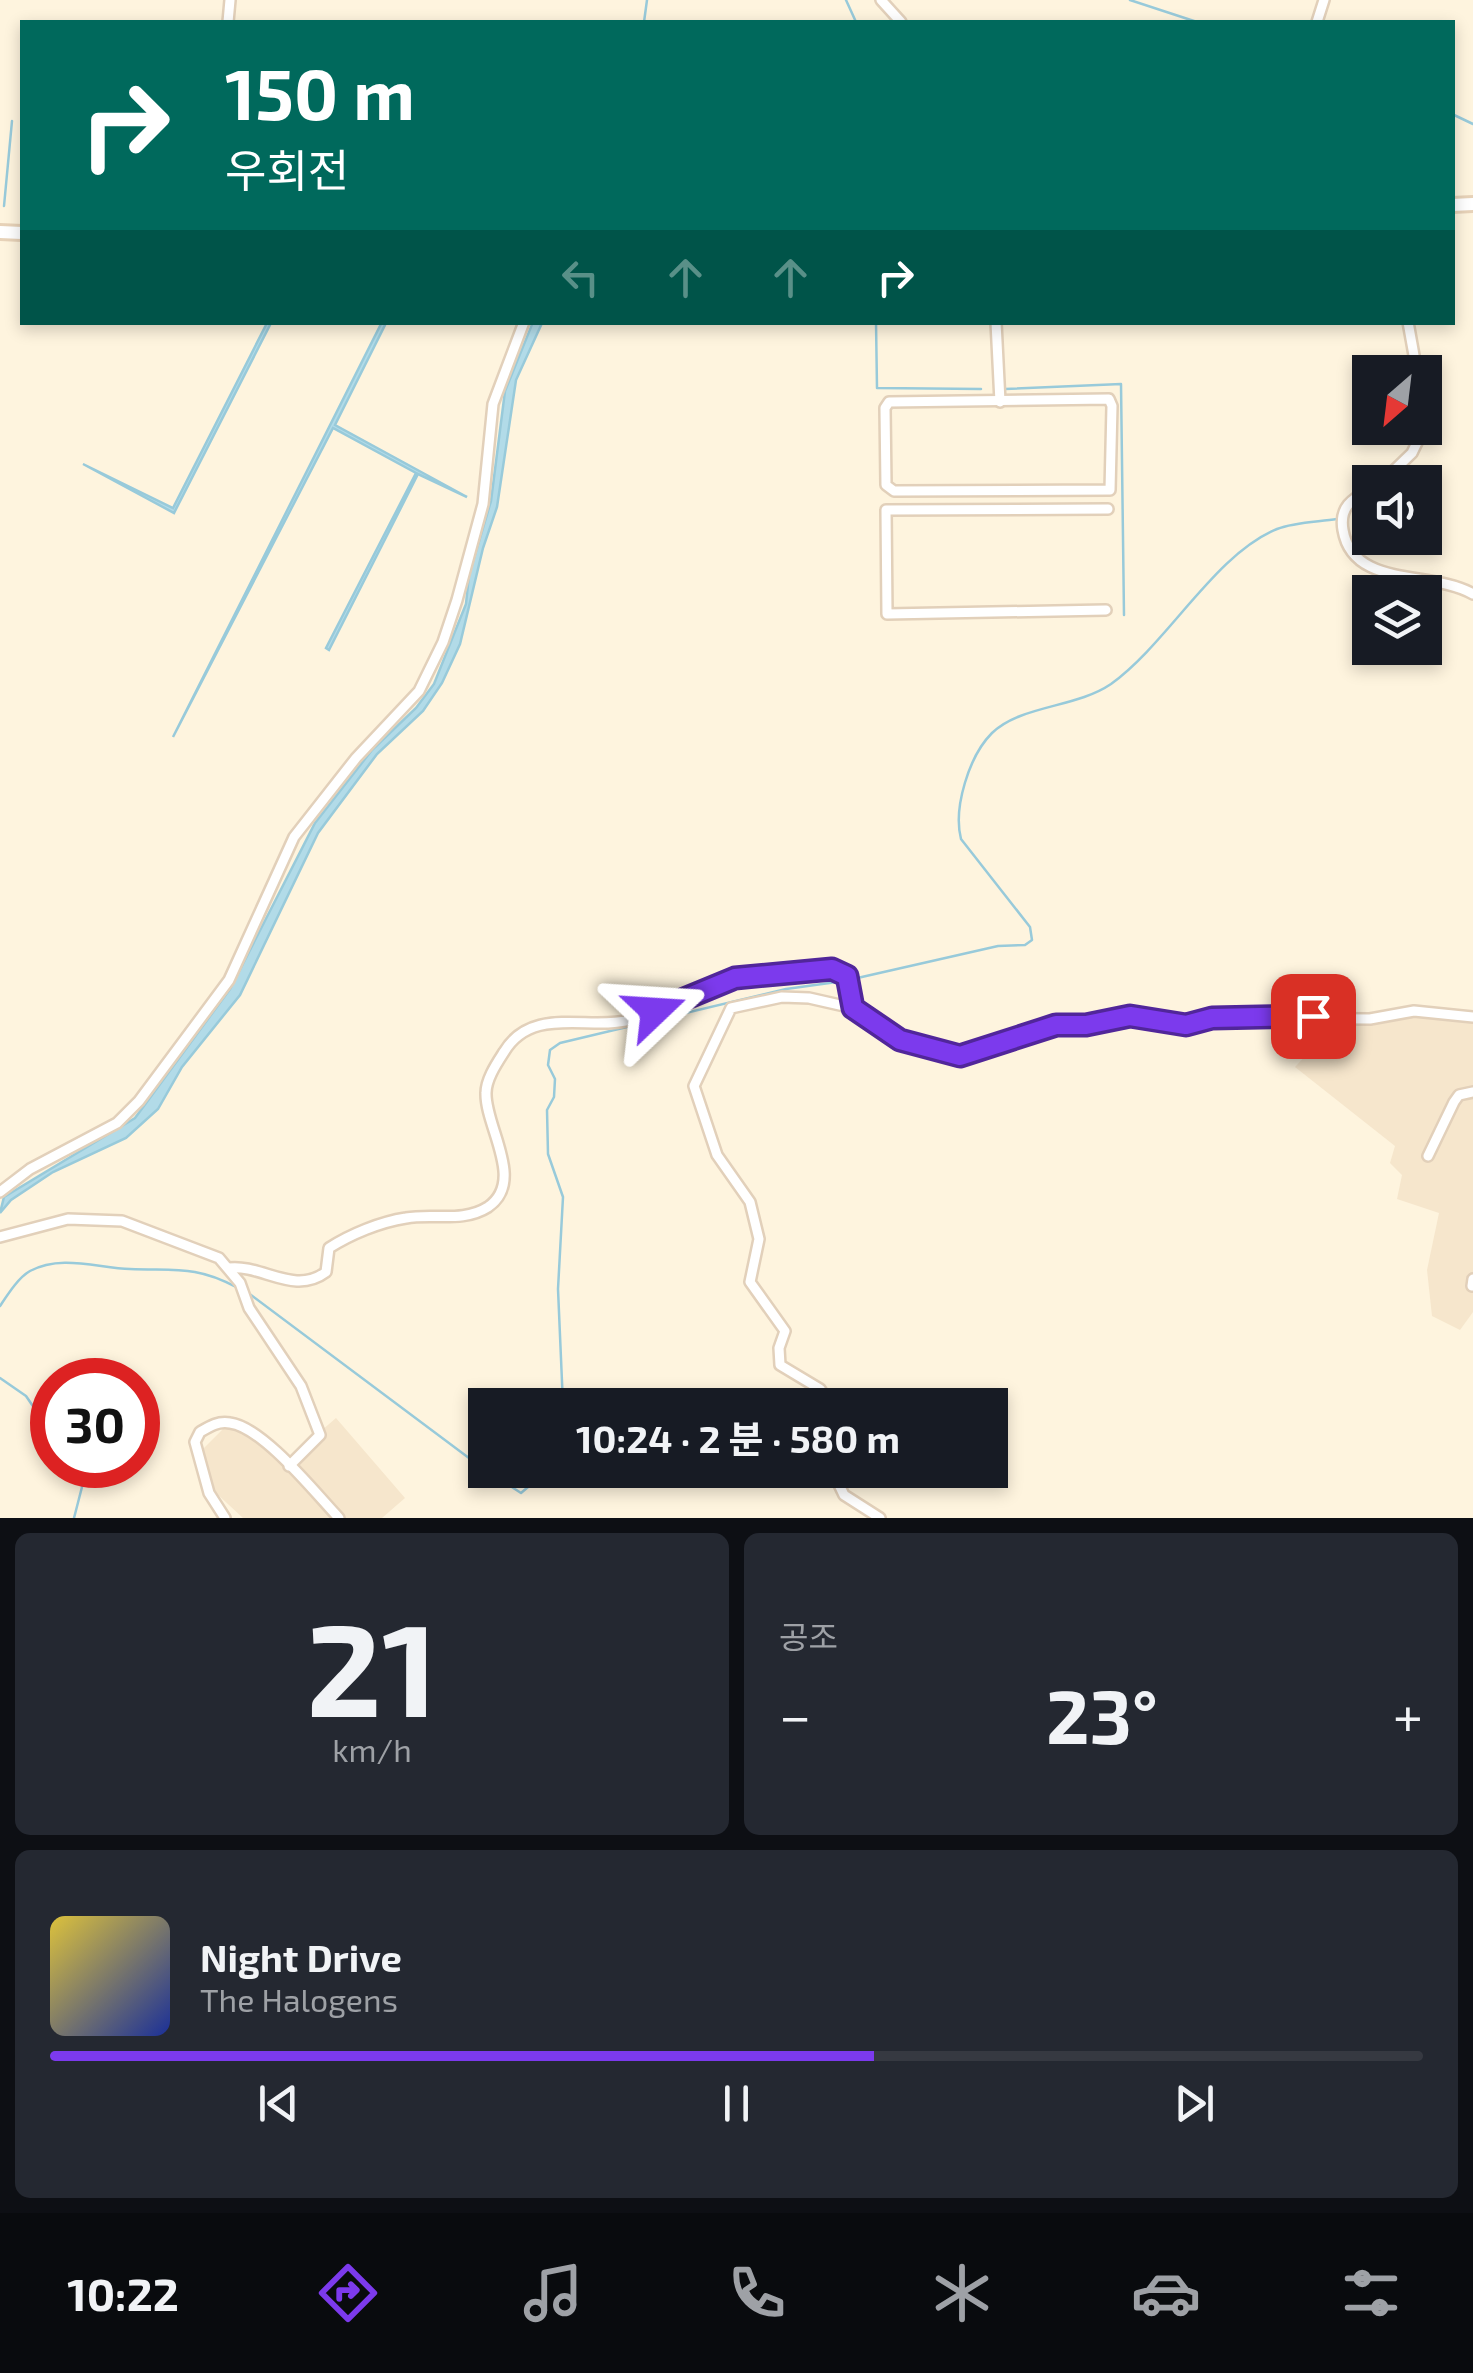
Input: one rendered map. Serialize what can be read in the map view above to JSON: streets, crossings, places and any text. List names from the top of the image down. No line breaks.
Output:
{"north":"bottom left","page":{"turn":["150 m","우회전"],"limit":"30","trip":"10:24 · 2 분 · 580 m","tile":[["21","km/h"],"공조"],"heat":["−","23°","+"],"song":["Night Drive","The Halogens"],"tabs":"10:22"}}
